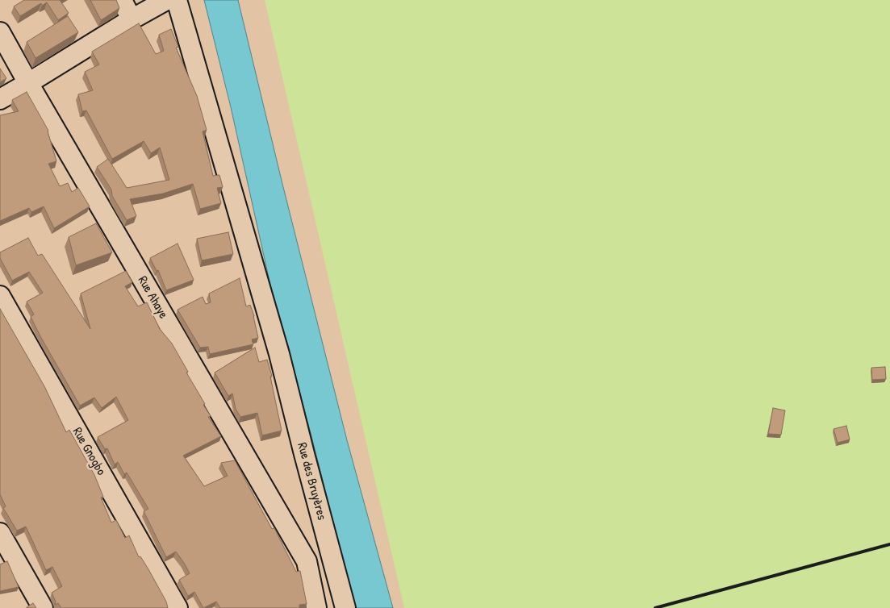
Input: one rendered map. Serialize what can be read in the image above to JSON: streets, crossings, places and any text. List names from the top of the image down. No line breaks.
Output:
{"streets":{"street":["Rue Ahaye","Rue Gnogbo","Rue des Bruyères"]}}
